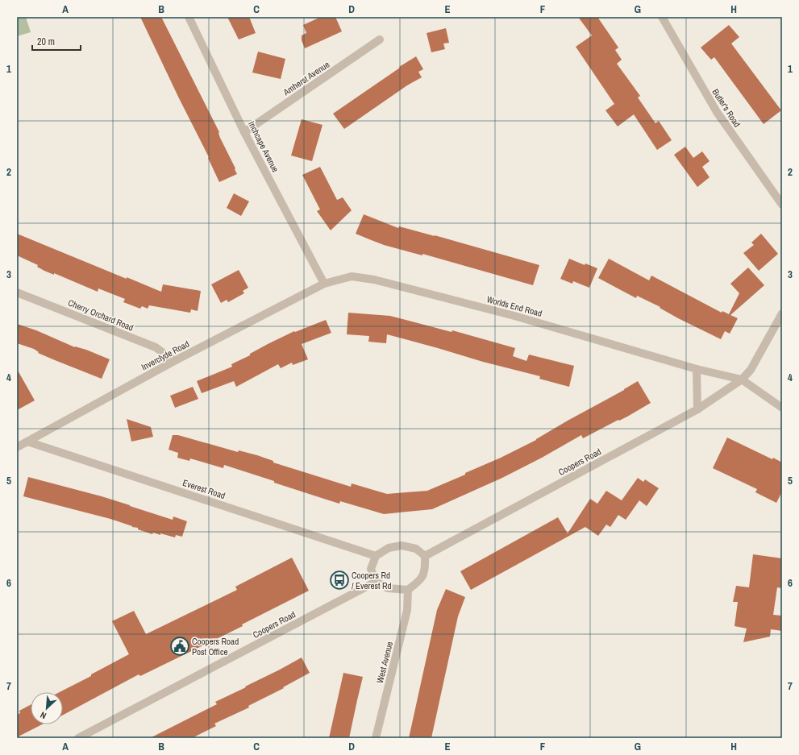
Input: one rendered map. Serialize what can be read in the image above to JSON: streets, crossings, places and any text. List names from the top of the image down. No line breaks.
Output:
{"streets":{"street":["Amherst Avenue","Butler's Road","Inchcape Avenue","Worlds End Road","Cherry Orchard Road","Inverclyde Road","Coopers Road","Everest Road","West Avenue"]},"crossings":[["Amherst Avenue","Inchcape Avenue"],["Inchcape Avenue","Worlds End Road"],["Inchcape Avenue","Inverclyde Road"],["Worlds End Road","Inverclyde Road"],["Worlds End Road","Coopers Road"],["Cherry Orchard Road","Inverclyde Road"],["Inverclyde Road","Everest Road"],["Coopers Road","Everest Road"],["Coopers Road","West Avenue"],["Everest Road","West Avenue"]],"places":{"bus stop":["Coopers Rd / Everest Rd"],"public building":["Coopers Road Post Office"]},"scale_bar":"20 m","north":"bottom left","grid":{"columns":["A","B","C","D","E","F","G","H"],"rows":["1","2","3","4","5","6","7"]}}
